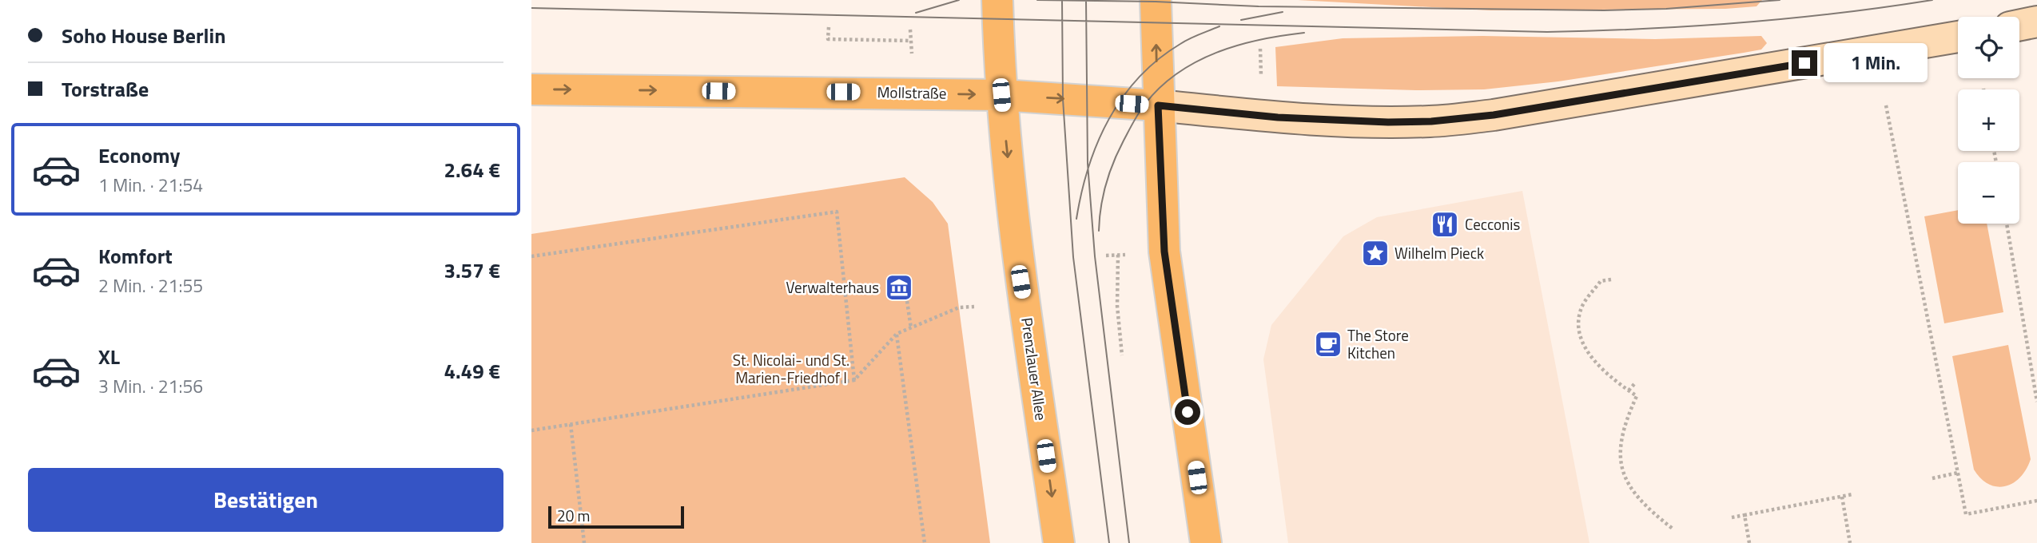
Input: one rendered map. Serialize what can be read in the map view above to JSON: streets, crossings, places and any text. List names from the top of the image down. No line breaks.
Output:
{"streets":{"main road":["Mollstraße","Prenzlauer Allee"]},"crossings":[["Mollstraße","Prenzlauer Allee"]],"one_way":["Mollstraße"],"parks":["St. Nicolai- und St. Marien-Friedhof I"],"places":{"restaurant":["Cecconis"],"place":["Wilhelm Pieck"],"museum":["Verwalterhaus"],"cafe":["The Store Kitchen"]},"scale_bar":"20 m","page":{"banner":["Soho House Berlin","Torstraße"],"map_buttons":["+","−"],"bubble":"1 Min.","list":[{"name":"Economy","note":"1 Min. · 21:54","value":"2.64 €"},{"name":"Komfort","note":"2 Min. · 21:55","value":"3.57 €"},{"name":"XL","note":"3 Min. · 21:56","value":"4.49 €"}],"buttons":"Bestätigen","scale":"20 m"}}
